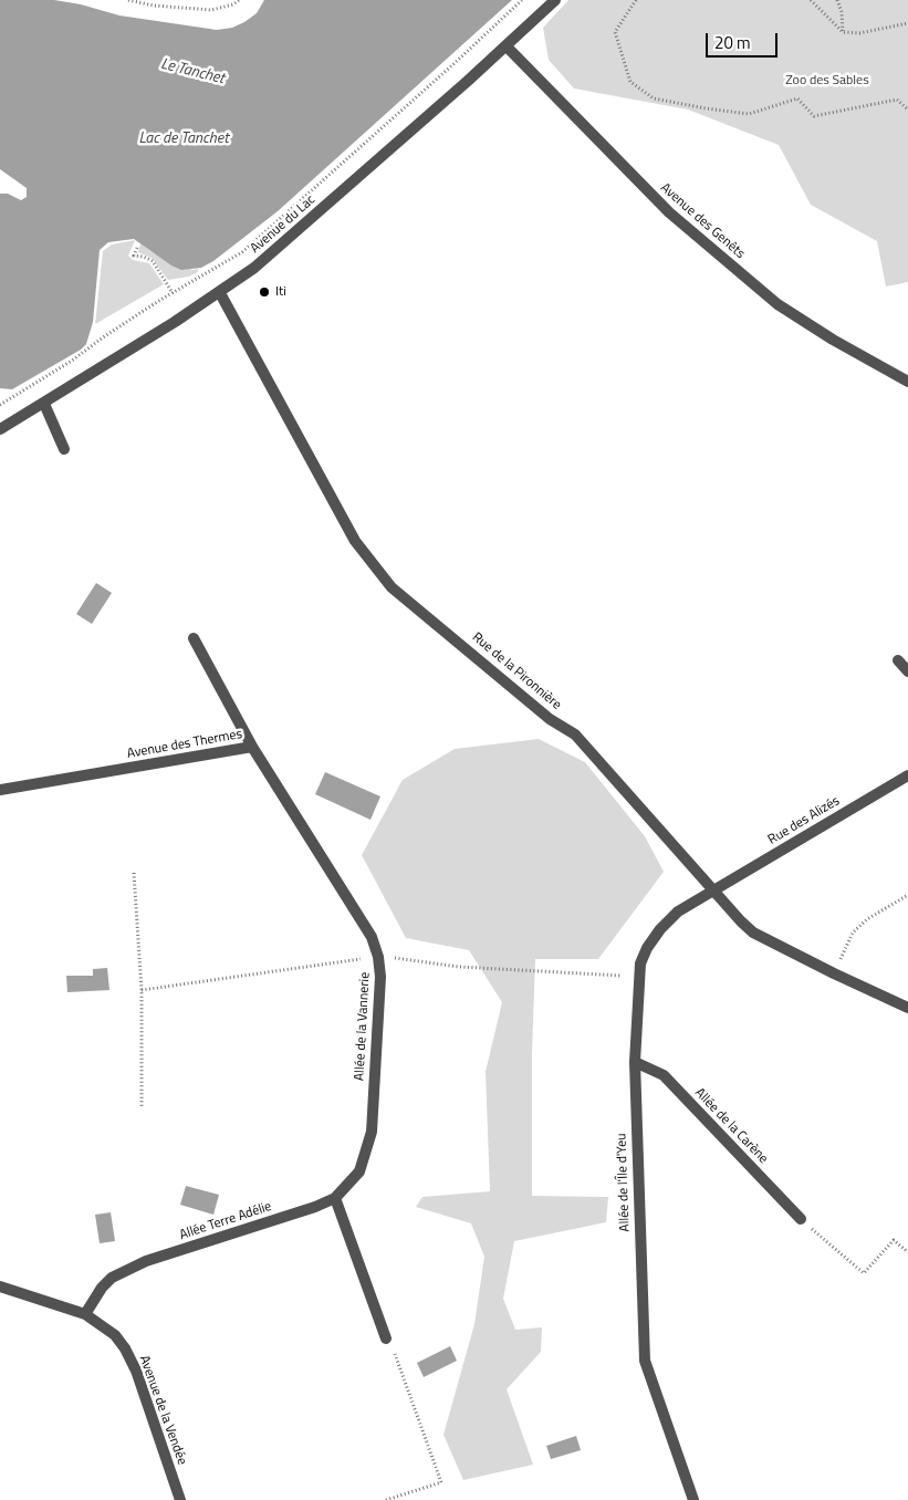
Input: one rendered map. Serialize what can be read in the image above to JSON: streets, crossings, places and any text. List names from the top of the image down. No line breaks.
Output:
{"streets":{"street":["Avenue des Genêts","Avenue du Lac","Rue de la Pironnière","Avenue des Thermes","Rue des Alizés","Allée de la Vannerie","Allée de la Carène","Allée de l'Île d'Yeu","Allée Terre Adélie","Avenue de la Vendée"]},"crossings":[["Avenue des Genêts","Avenue du Lac"],["Avenue du Lac","Rue de la Pironnière"],["Rue de la Pironnière","Rue des Alizés"],["Rue de la Pironnière","Allée de l'Île d'Yeu"],["Avenue des Thermes","Allée de la Vannerie"],["Rue des Alizés","Allée de l'Île d'Yeu"],["Allée de la Vannerie","Allée Terre Adélie"],["Allée de la Carène","Allée de l'Île d'Yeu"],["Allée Terre Adélie","Avenue de la Vendée"]],"water":["Le Tanchet","Lac de Tanchet"],"parks":["Zoo des Sables"],"places":["Iti"],"scale_bar":"20 m"}
